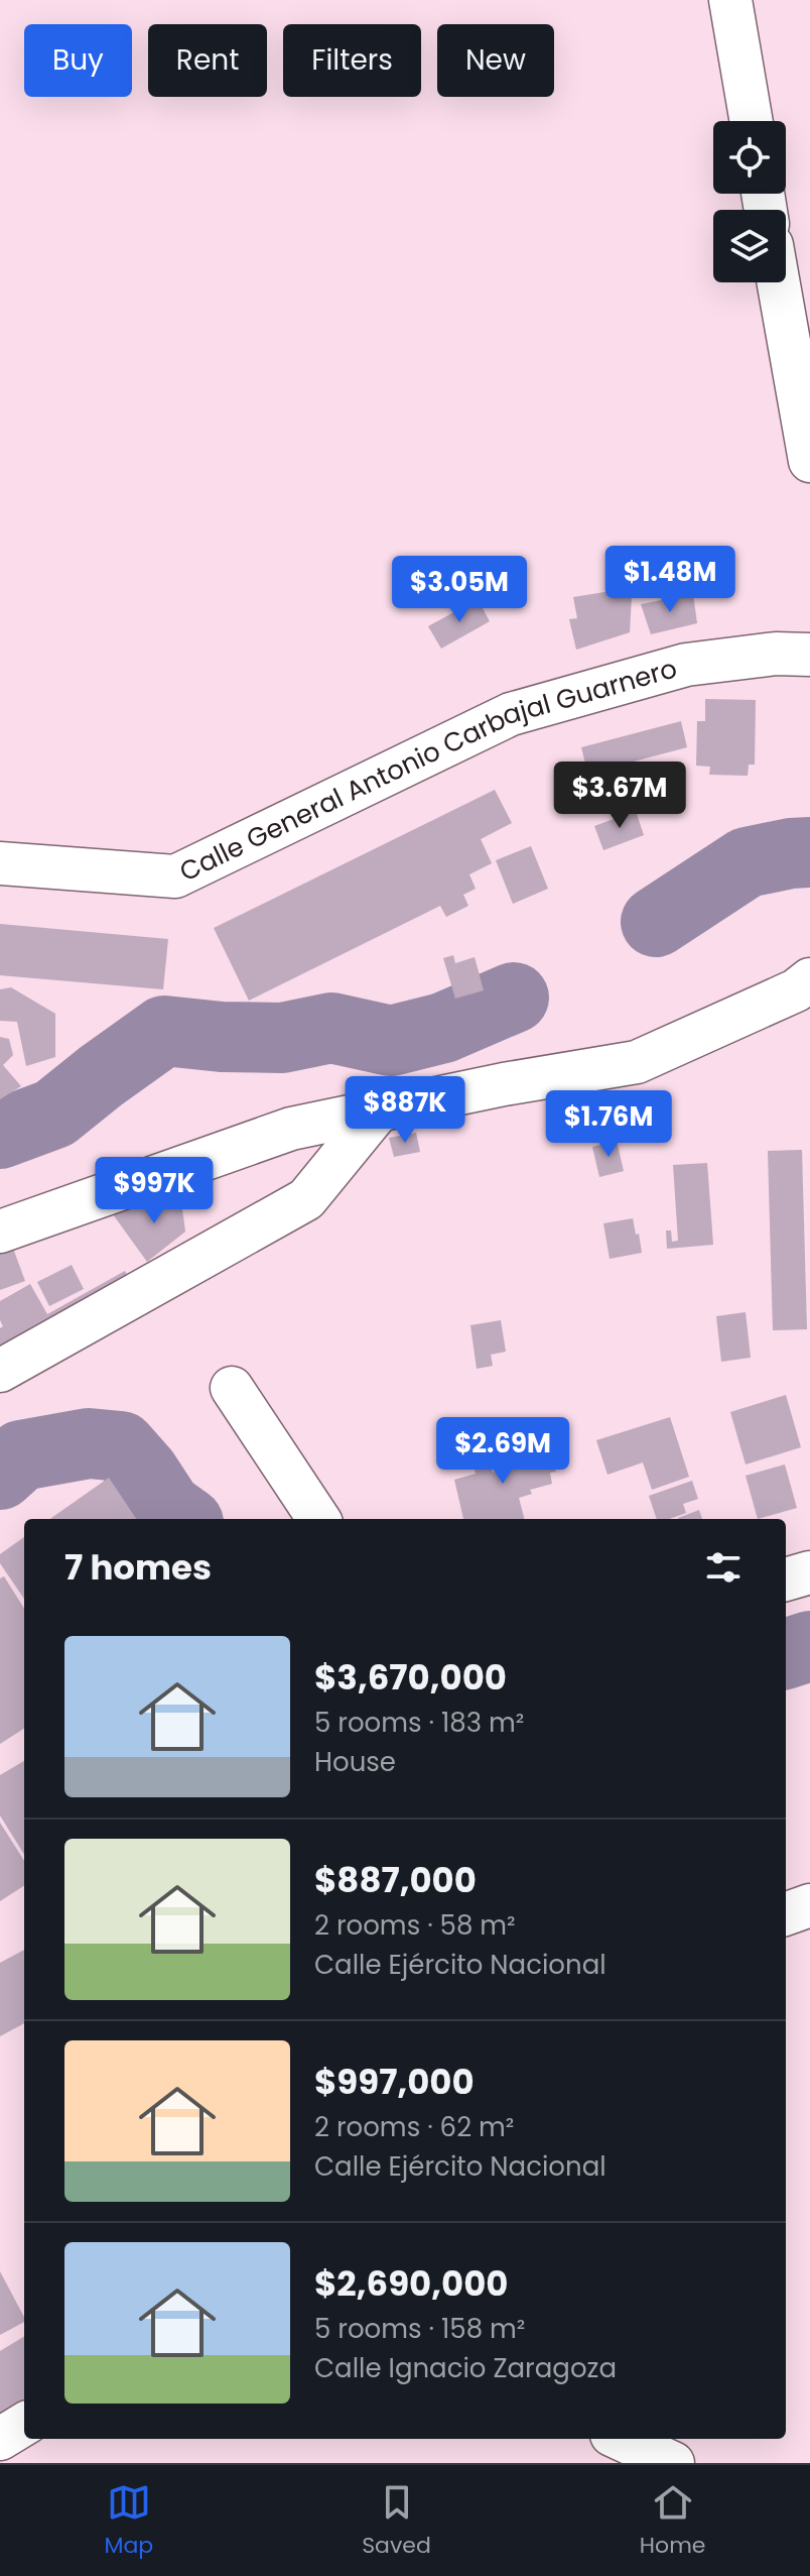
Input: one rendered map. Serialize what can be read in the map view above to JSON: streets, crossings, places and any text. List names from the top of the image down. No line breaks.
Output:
{"streets":{"street":["Calle General Antonio Carbajal Guarnero"]},"page":{"chip":["Buy","Rent","Filters","New"],"price":["$1.48M","$3.05M","$3.67M","$887K","$1.76M","$997K","$2.69M"],"heading":"7 homes","list":[{"name":"$3,670,000","note":"5 rooms · 183 m² · House"},{"name":"$887,000","note":"2 rooms · 58 m² · Calle Ejército Nacional"},{"name":"$997,000","note":"2 rooms · 62 m² · Calle Ejército Nacional"},{"name":"$2,690,000","note":"5 rooms · 158 m² · Calle Ignacio Zaragoza"}],"tabs":["Map","Saved","Home"]}}
